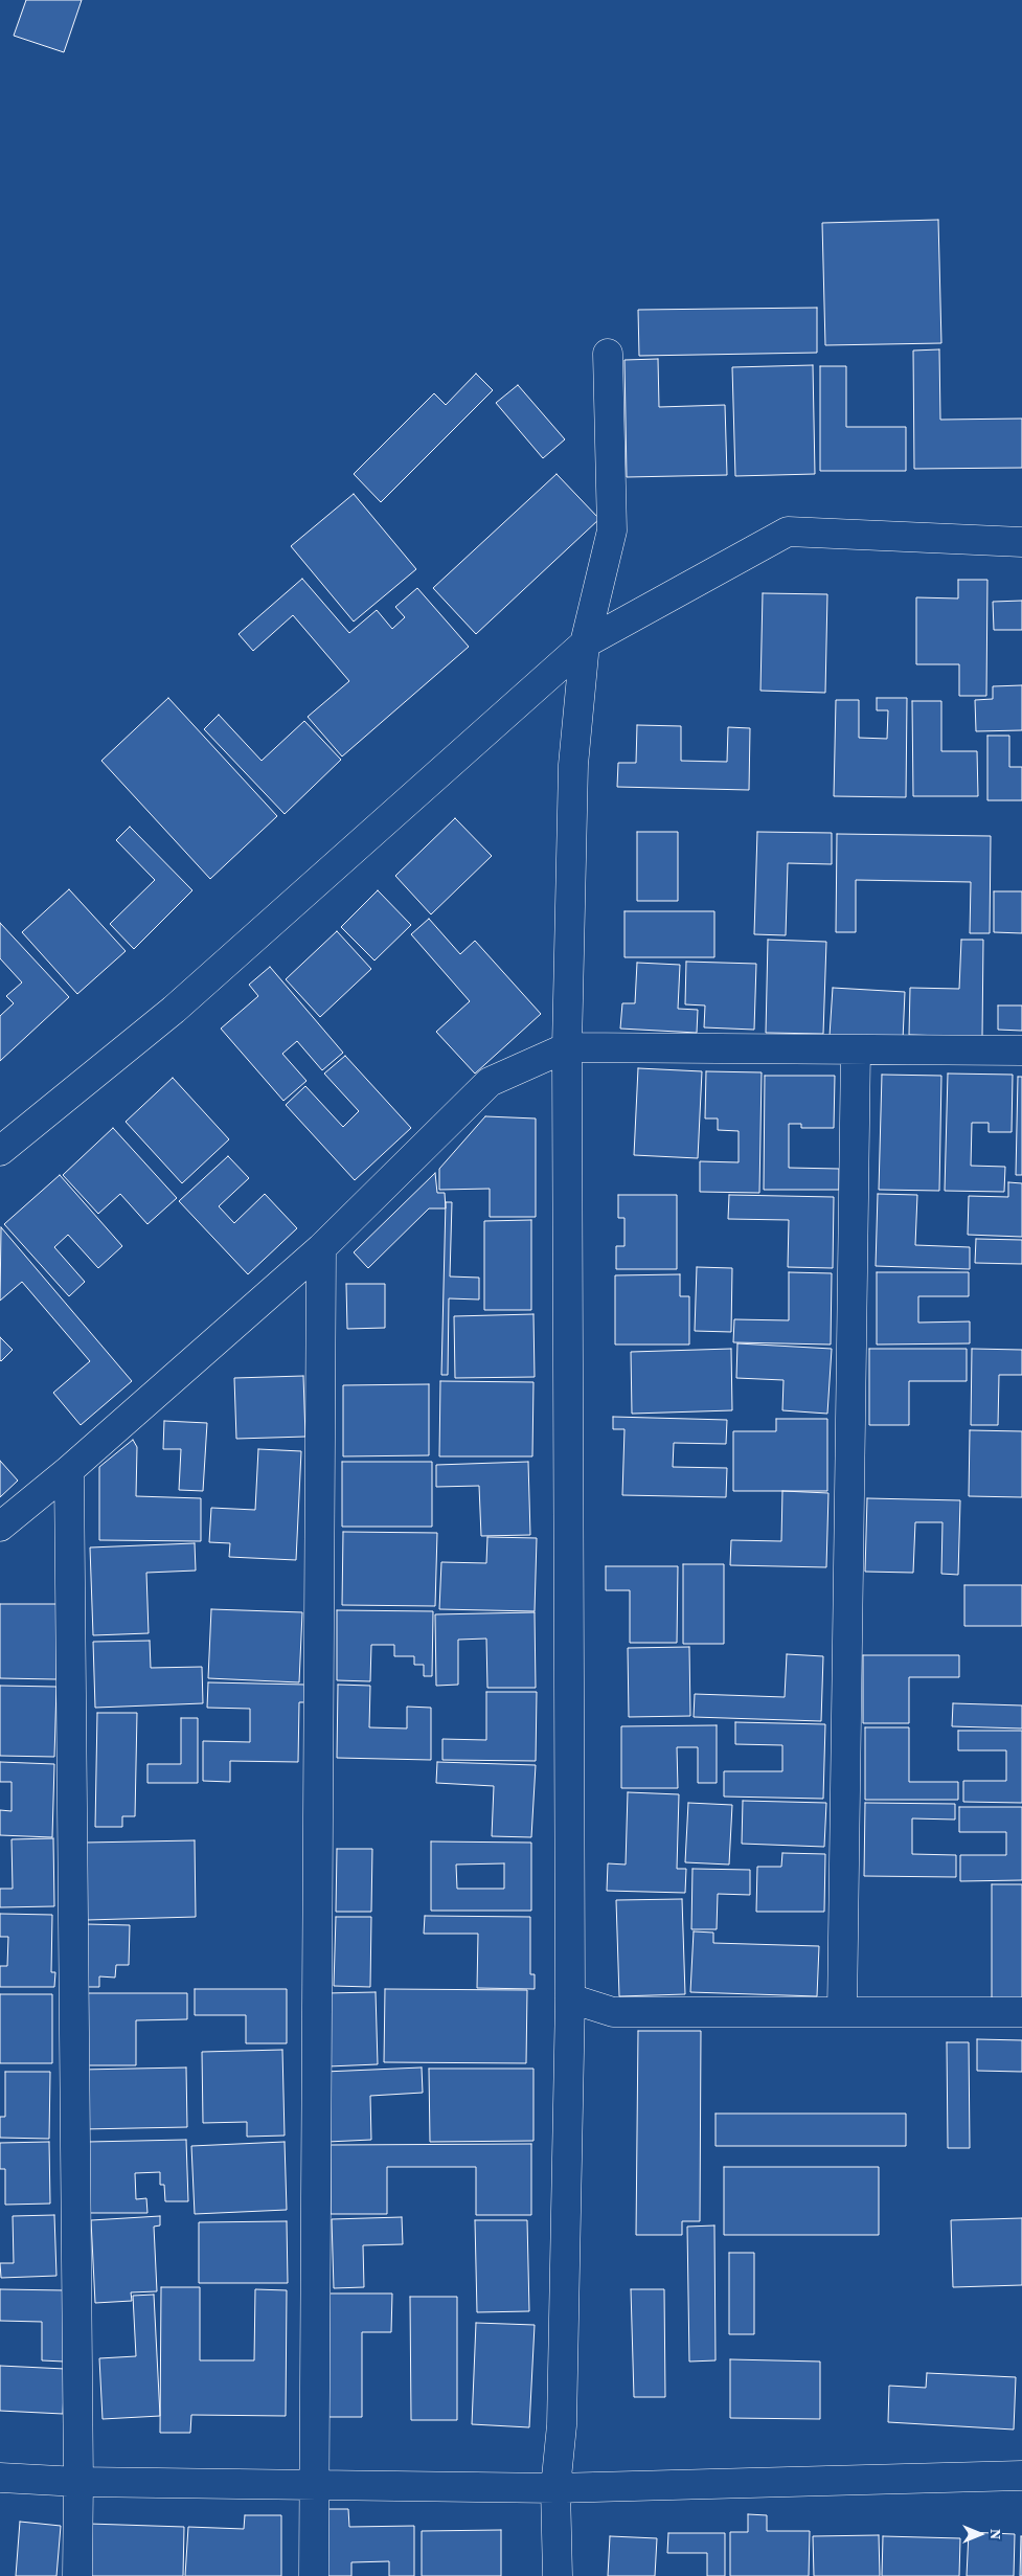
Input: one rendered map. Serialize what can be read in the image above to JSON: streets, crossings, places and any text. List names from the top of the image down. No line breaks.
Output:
{"north":"right"}
